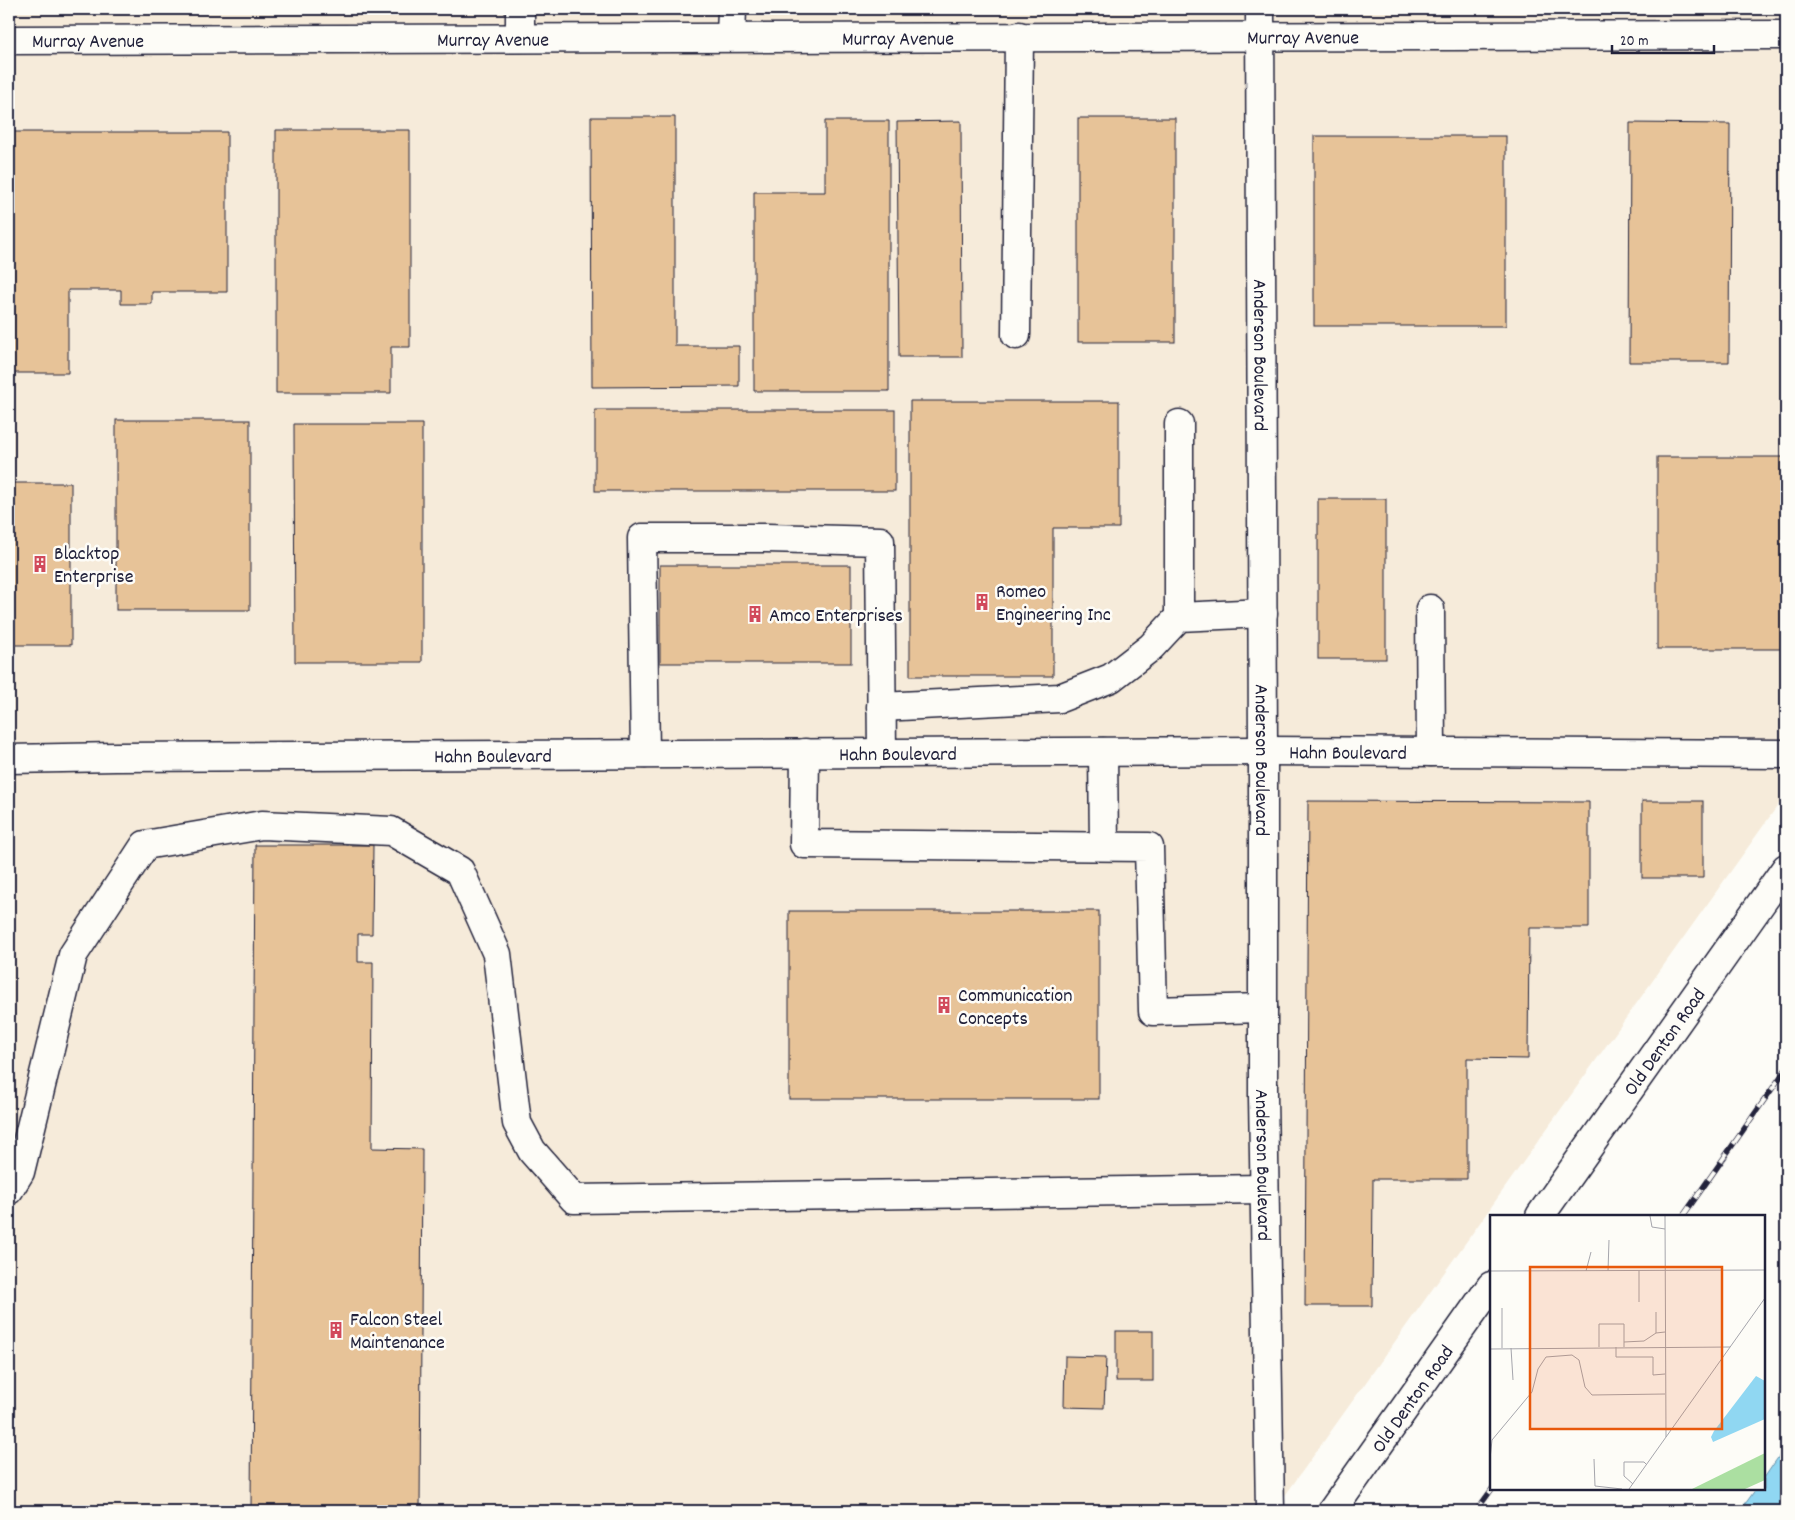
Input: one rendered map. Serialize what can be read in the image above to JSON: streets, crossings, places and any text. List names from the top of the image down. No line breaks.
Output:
{"streets":{"street":["Murray Avenue","Anderson Boulevard","Hahn Boulevard","Old Denton Road"]},"crossings":[["Murray Avenue","Anderson Boulevard"],["Anderson Boulevard","Hahn Boulevard"]],"places":{"building":["Blacktop Enterprise","Romeo Engineering Inc","Amco Enterprises","Communication Concepts","Falcon Steel Maintenance"]},"scale_bar":"20 m"}
